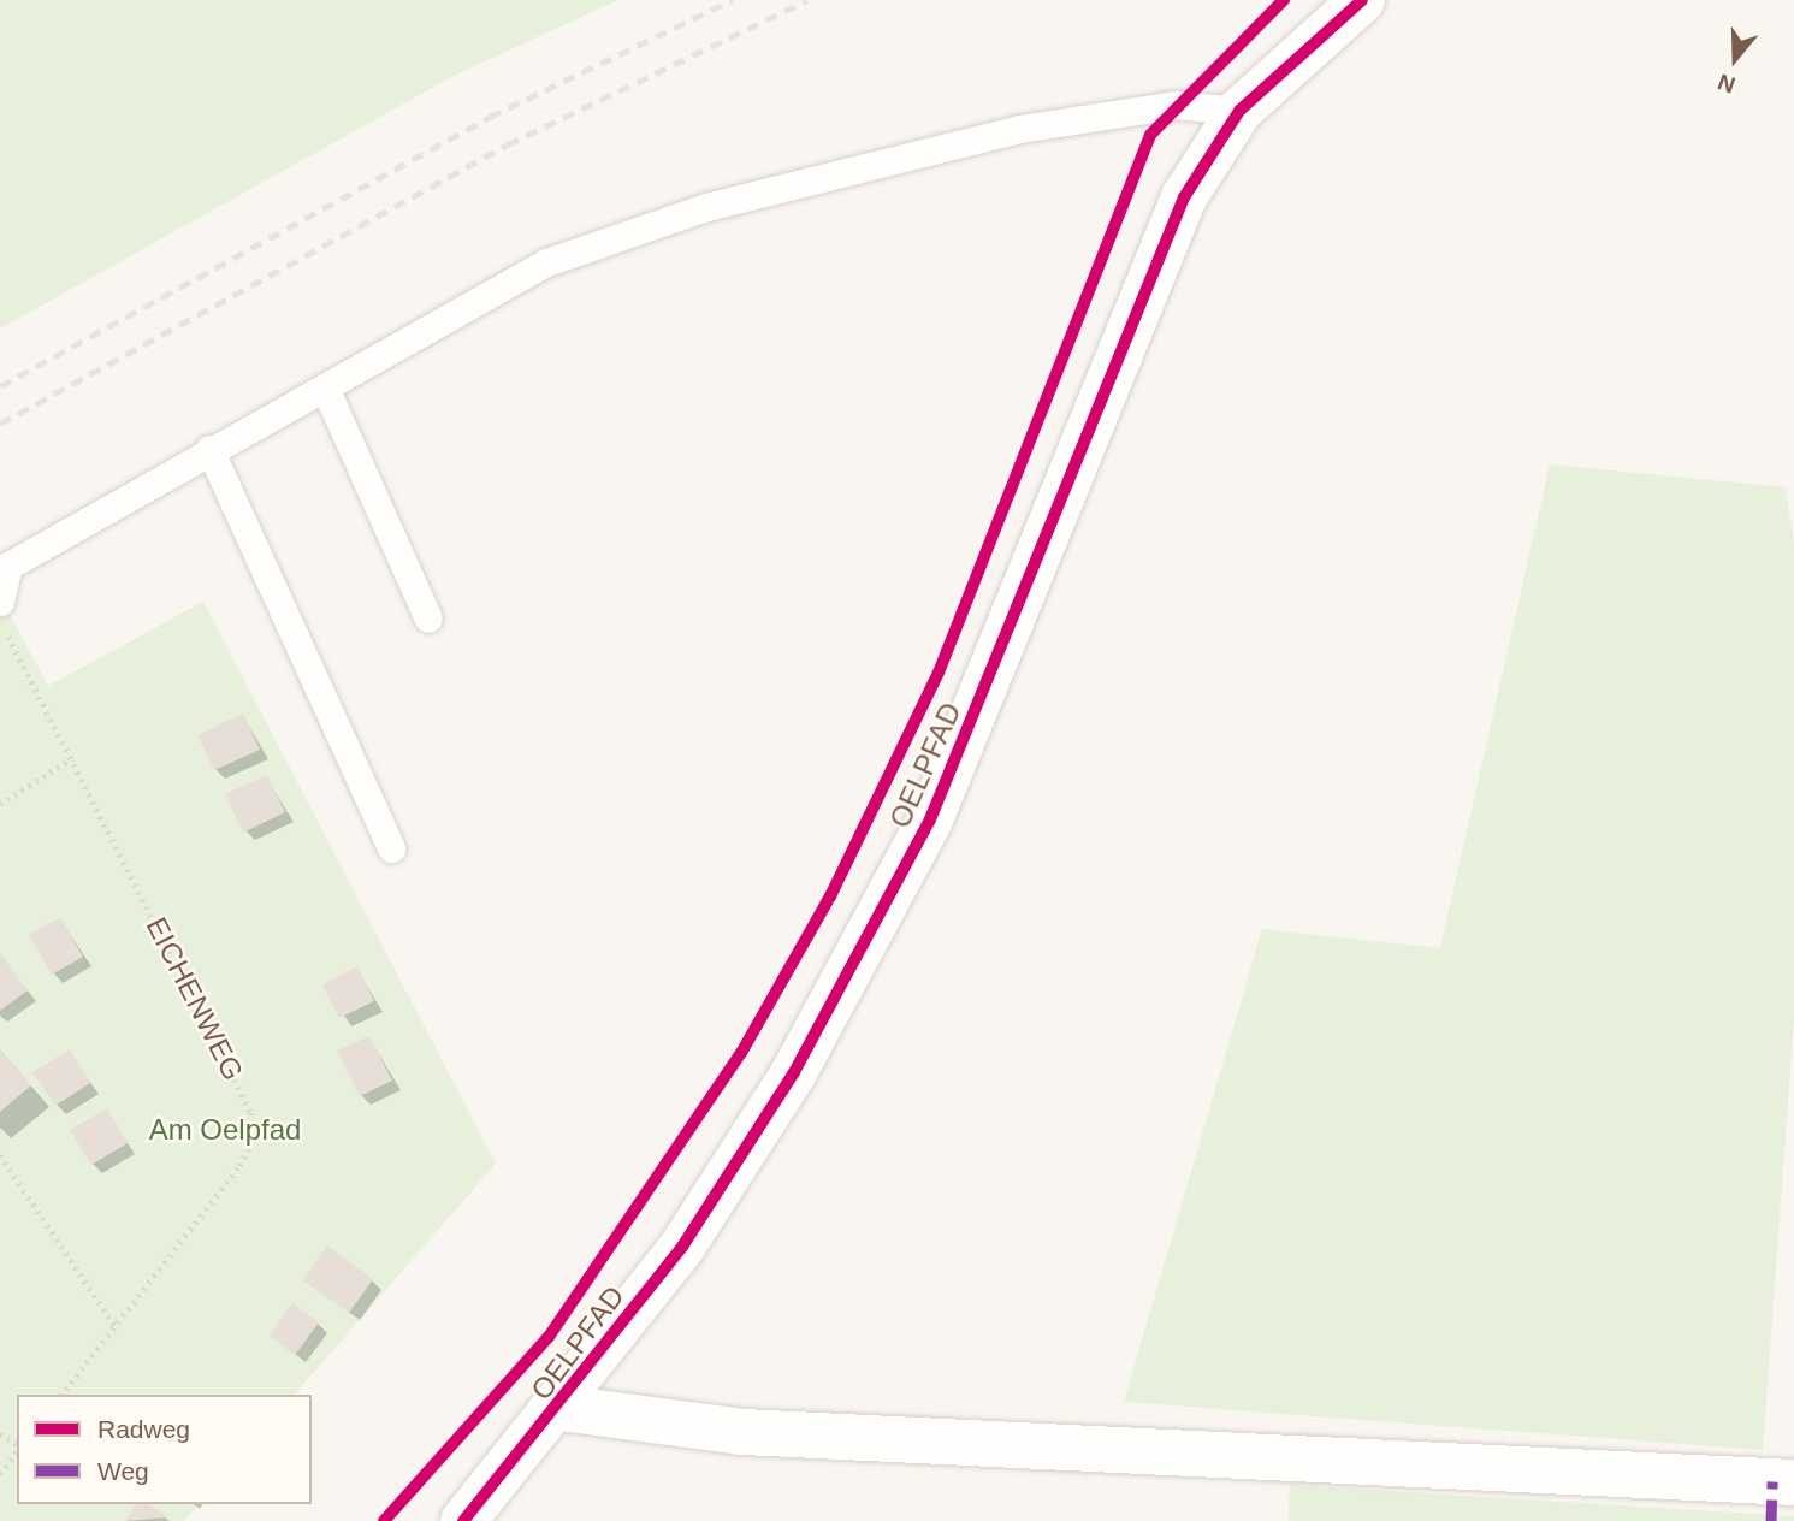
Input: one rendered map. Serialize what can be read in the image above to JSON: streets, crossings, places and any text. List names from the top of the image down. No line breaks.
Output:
{"streets":{"street":["OELPFAD"],"path":["EICHENWEG"]},"parks":["Am Oelpfad"],"legend":["Radweg","Weg"],"north":"bottom"}
